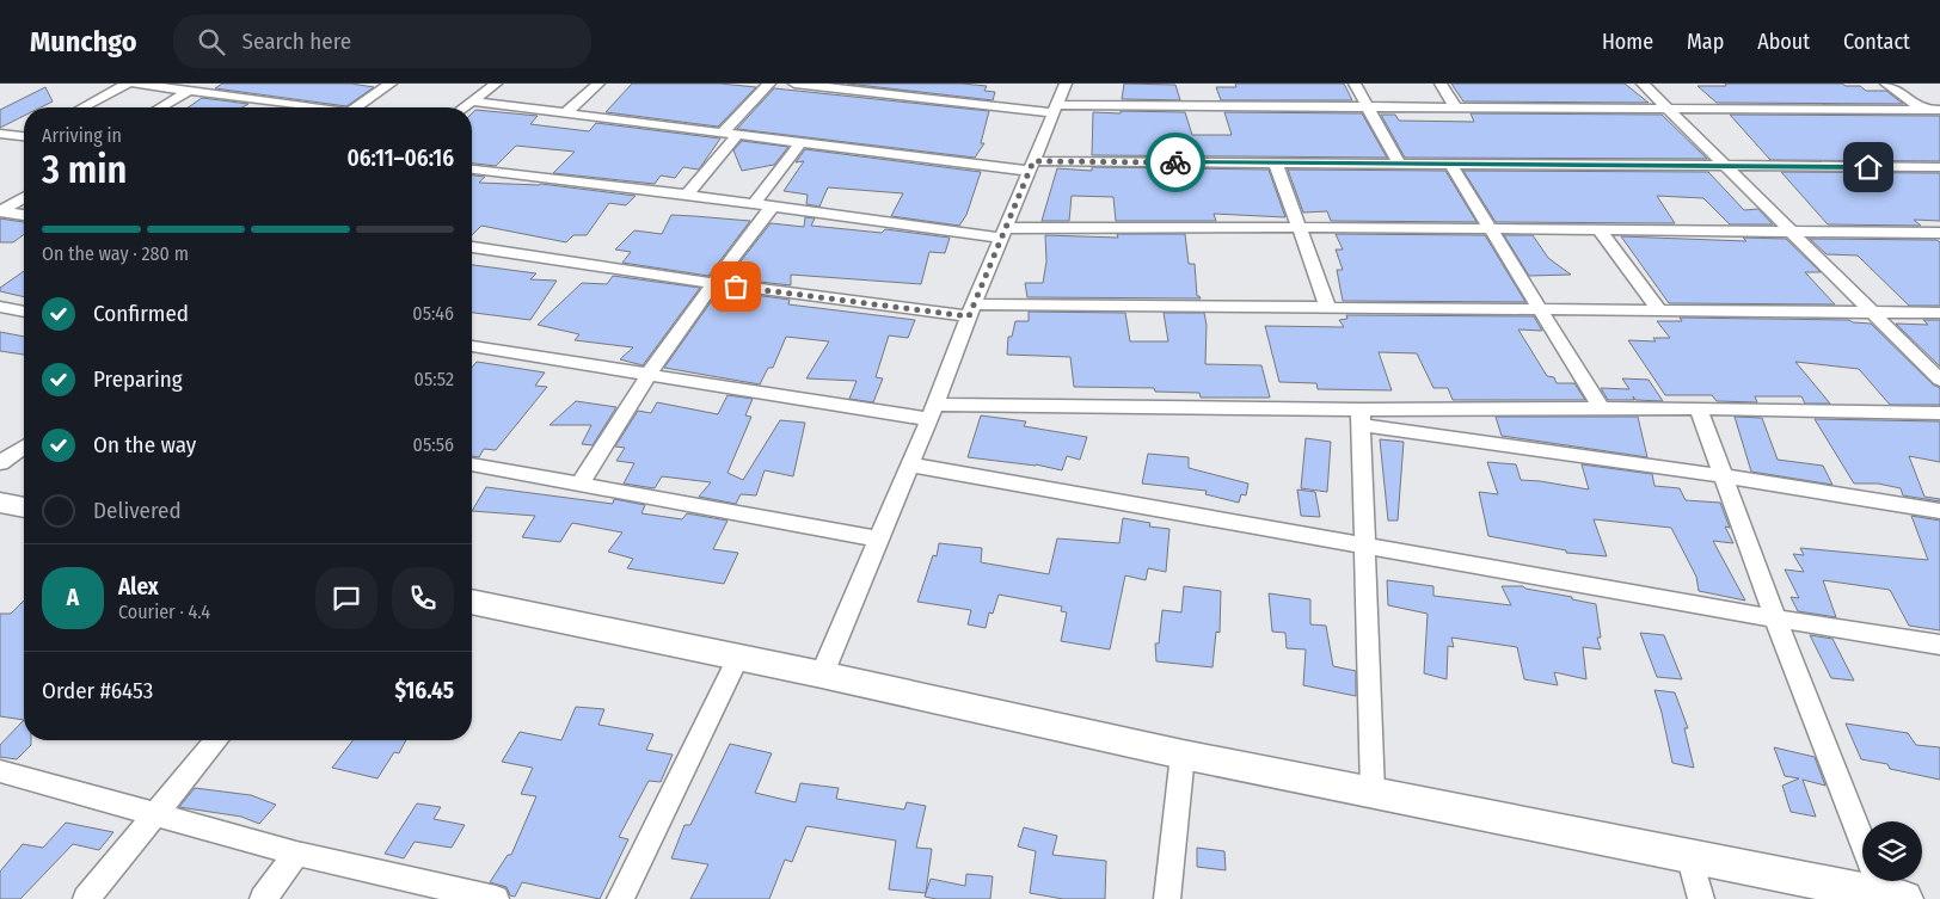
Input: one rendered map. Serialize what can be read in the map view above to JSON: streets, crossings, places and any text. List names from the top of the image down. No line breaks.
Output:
{"page":{"header":"Munchgo","search":"Search here","nav":["Home","Map","About","Contact"],"heading":["3 min","Arriving in","06:11–06:16"],"panel":["Alex","Courier · 4.4","Order #6453","$16.45"],"bar":"On the way · 280 m","list":[["Confirmed","05:46"],["Preparing","05:52"],["On the way","05:56"],"Delivered"],"round":"A"}}
